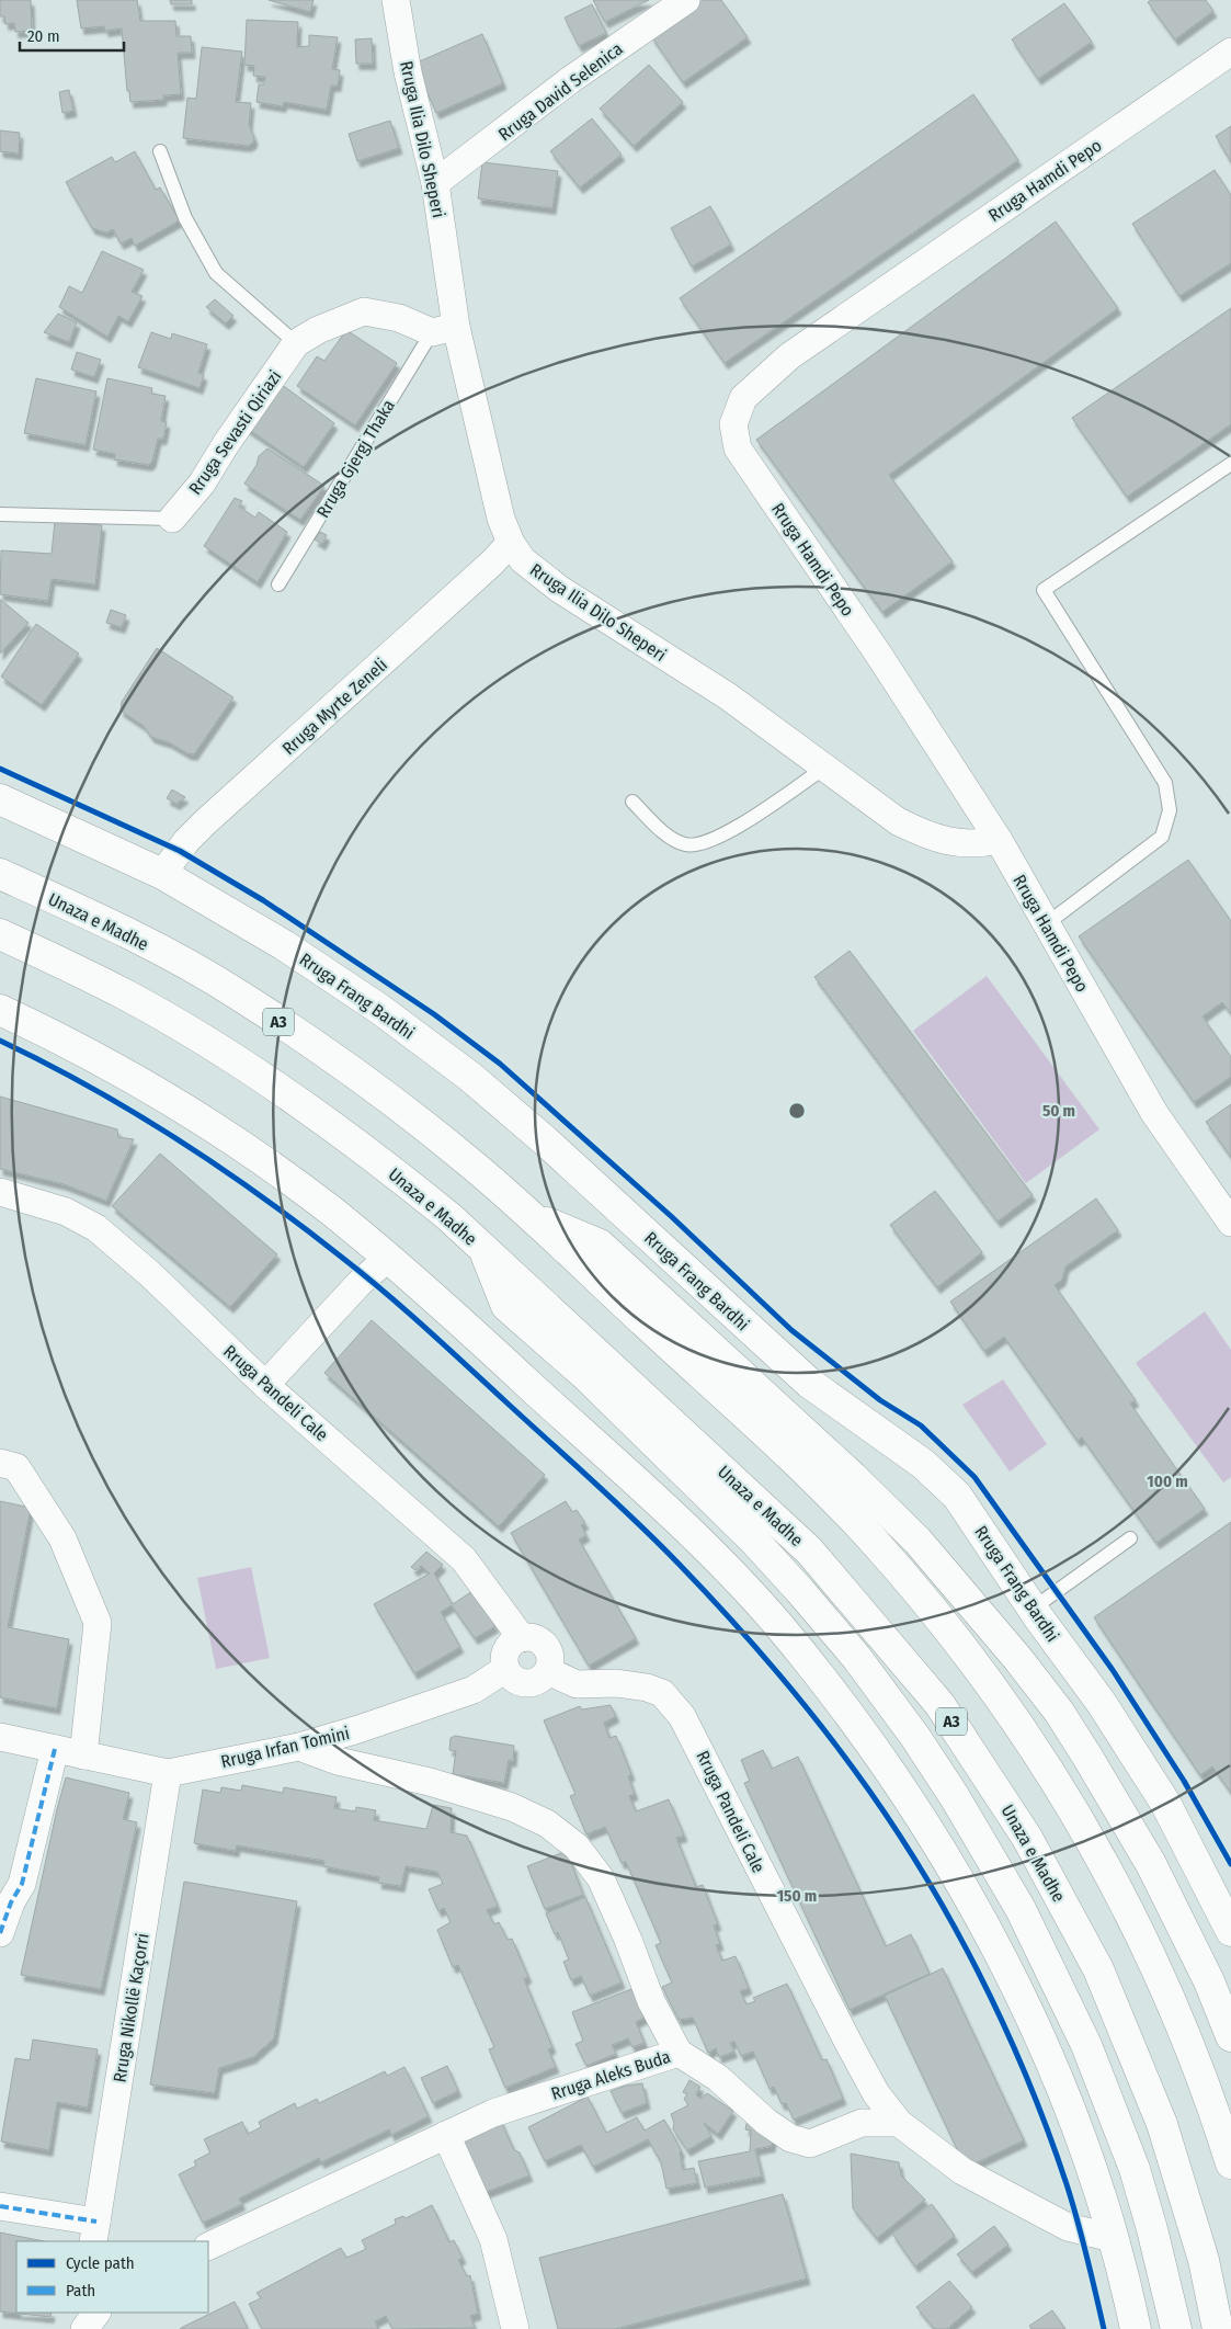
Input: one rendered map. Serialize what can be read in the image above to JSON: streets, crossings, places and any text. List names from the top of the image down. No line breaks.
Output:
{"streets":{"main road":["Unaza e Madhe","Rruga Frang Bardhi","A3"],"street":["Rruga David Selenica","Rruga Ilia Dilo Sheperi","Rruga Hamdi Pepo","Rruga Sevasti Qiriazi","Rruga Myrte Zeneli","Rruga Pandeli Cale","Rruga Irfan Tomini","Rruga Nikollë Kaçorri","Rruga Aleks Buda"],"lane":["Rruga Gjergj Thaka"]},"crossings":[["Rruga David Selenica","Rruga Ilia Dilo Sheperi"],["Rruga Ilia Dilo Sheperi","Rruga Hamdi Pepo"],["Rruga Ilia Dilo Sheperi","Rruga Sevasti Qiriazi"],["Rruga Ilia Dilo Sheperi","Rruga Gjergj Thaka"],["Rruga Ilia Dilo Sheperi","Rruga Myrte Zeneli"],["Rruga Sevasti Qiriazi","Rruga Gjergj Thaka"],["Rruga Myrte Zeneli","Rruga Frang Bardhi"],["Rruga Pandeli Cale","Rruga Irfan Tomini"],["Rruga Pandeli Cale","Rruga Aleks Buda"],["Rruga Irfan Tomini","Rruga Nikollë Kaçorri"]],"legend":["Cycle path","Path"],"scale_bar":"20 m","rings":["50 m","100 m","150 m"]}
